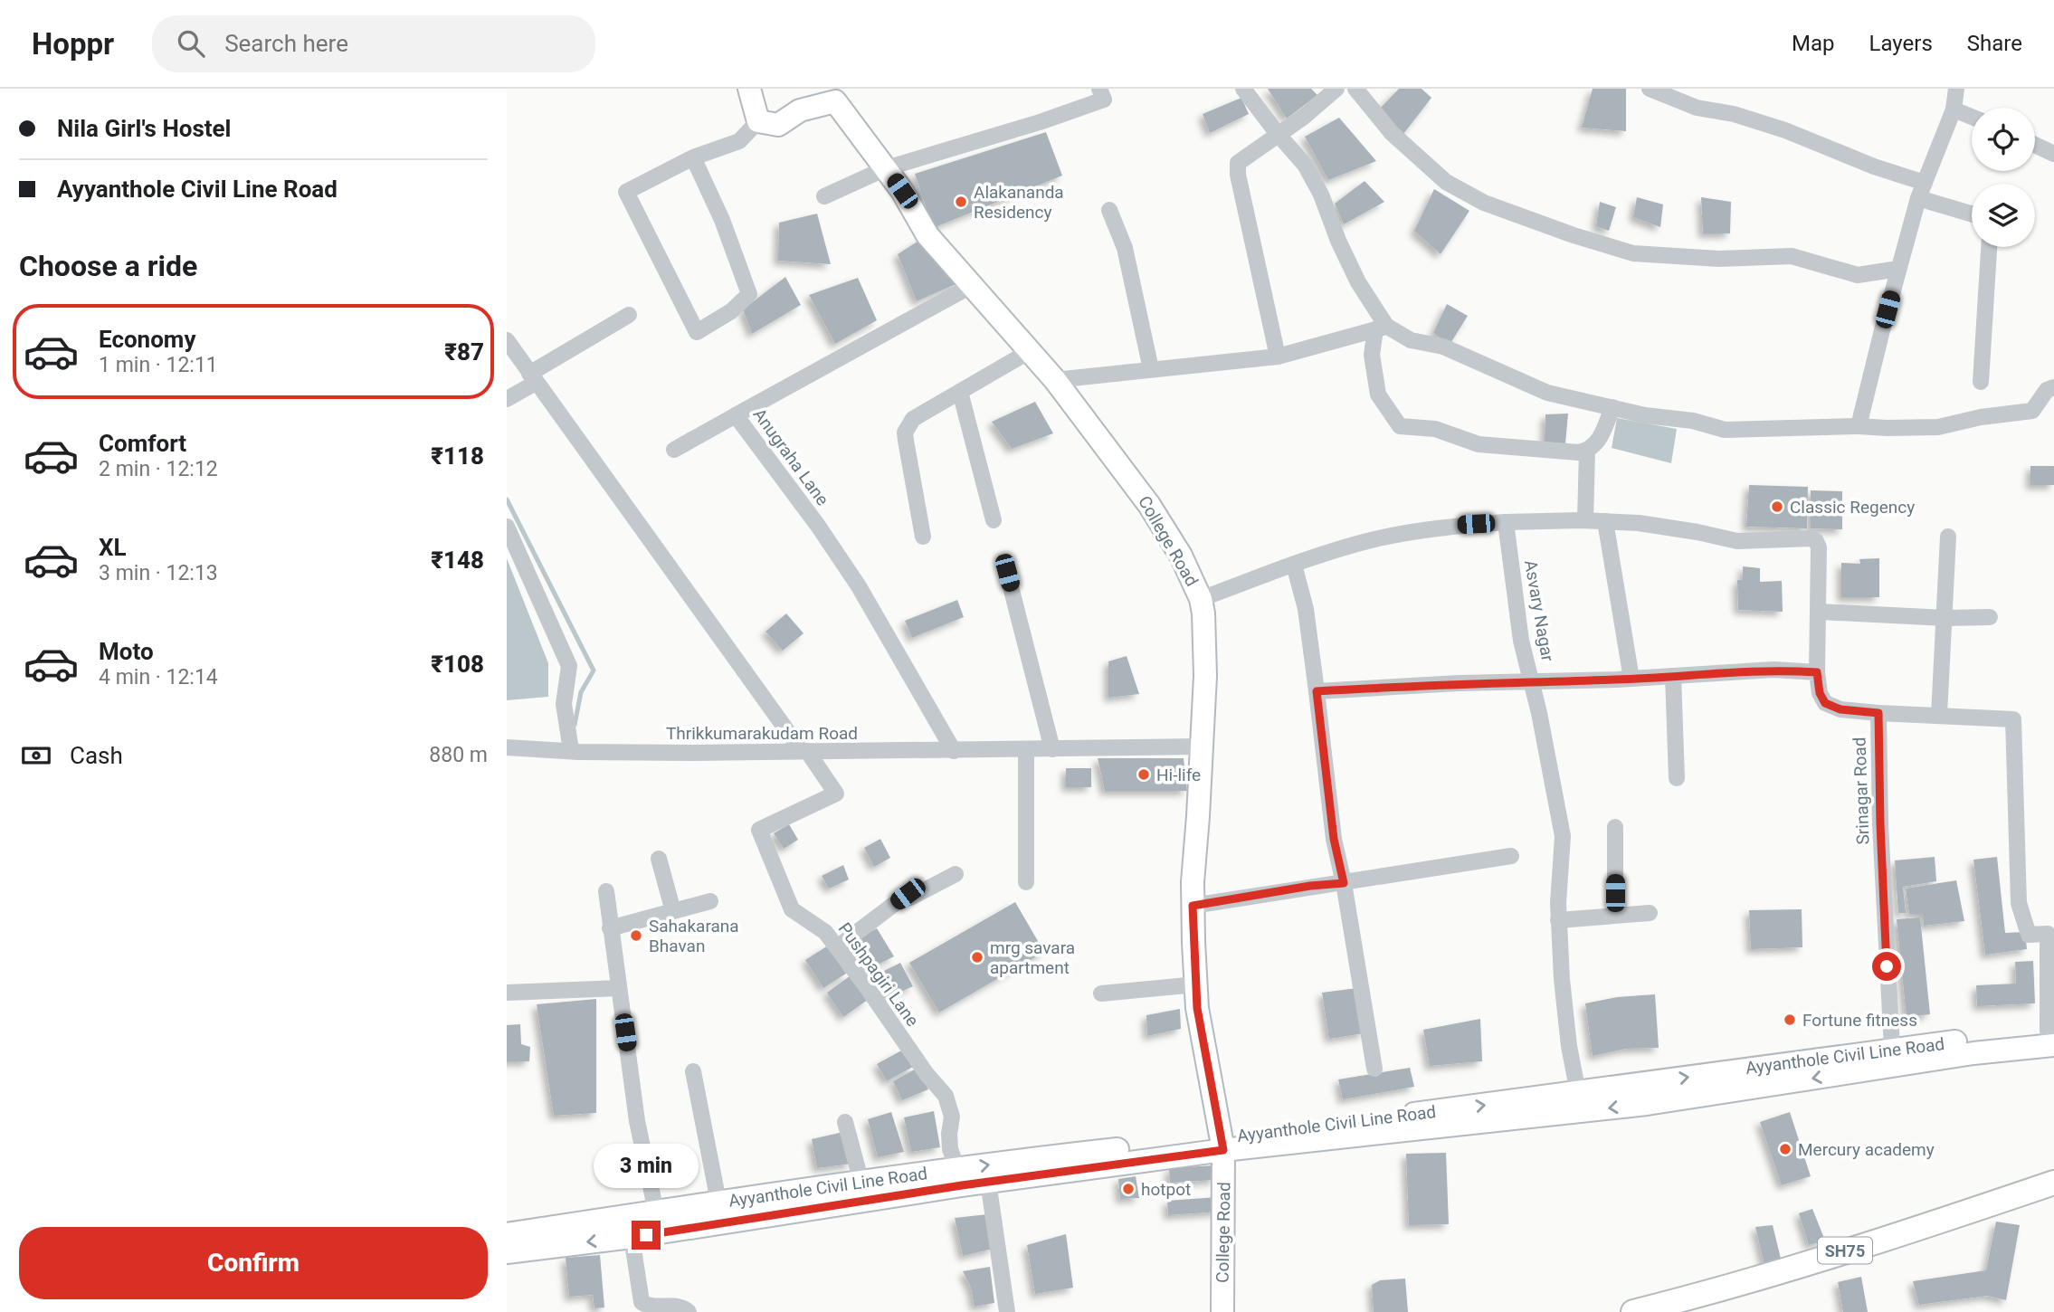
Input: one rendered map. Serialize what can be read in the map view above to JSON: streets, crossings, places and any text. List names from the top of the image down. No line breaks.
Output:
{"streets":{"main road":["College Road","Ayyanthole Civil Line Road","SH75"],"street":["Anugraha Lane","Asvary Nagar","Thrikkumarakudam Road","Srinagar Road","Pushpagiri Lane"]},"crossings":[["Anugraha Lane","College Road"],["Anugraha Lane","Thrikkumarakudam Road"],["College Road","Thrikkumarakudam Road"],["College Road","Ayyanthole Civil Line Road"],["Asvary Nagar","Ayyanthole Civil Line Road"],["Thrikkumarakudam Road","Pushpagiri Lane"],["Srinagar Road","Ayyanthole Civil Line Road"],["Pushpagiri Lane","Ayyanthole Civil Line Road"]],"places":["Alakananda Residency","Classic Regency","Hi-life","Sahakarana Bhavan","mrg savara apartment","Fortune fitness","Mercury academy","hotpot"],"page":{"header":"Hoppr","search":"Search here","nav":["Map","Layers","Share"],"banner":["Nila Girl's Hostel","Ayyanthole Civil Line Road"],"heading":"Choose a ride","list":[{"name":"Economy","note":"1 min · 12:11","value":"₹87"},{"name":"Comfort","note":"2 min · 12:12","value":"₹118"},{"name":"XL","note":"3 min · 12:13","value":"₹148"},{"name":"Moto","note":"4 min · 12:14","value":"₹108"}],"pay":["Cash","880 m"],"bubble":"3 min","buttons":"Confirm"}}
